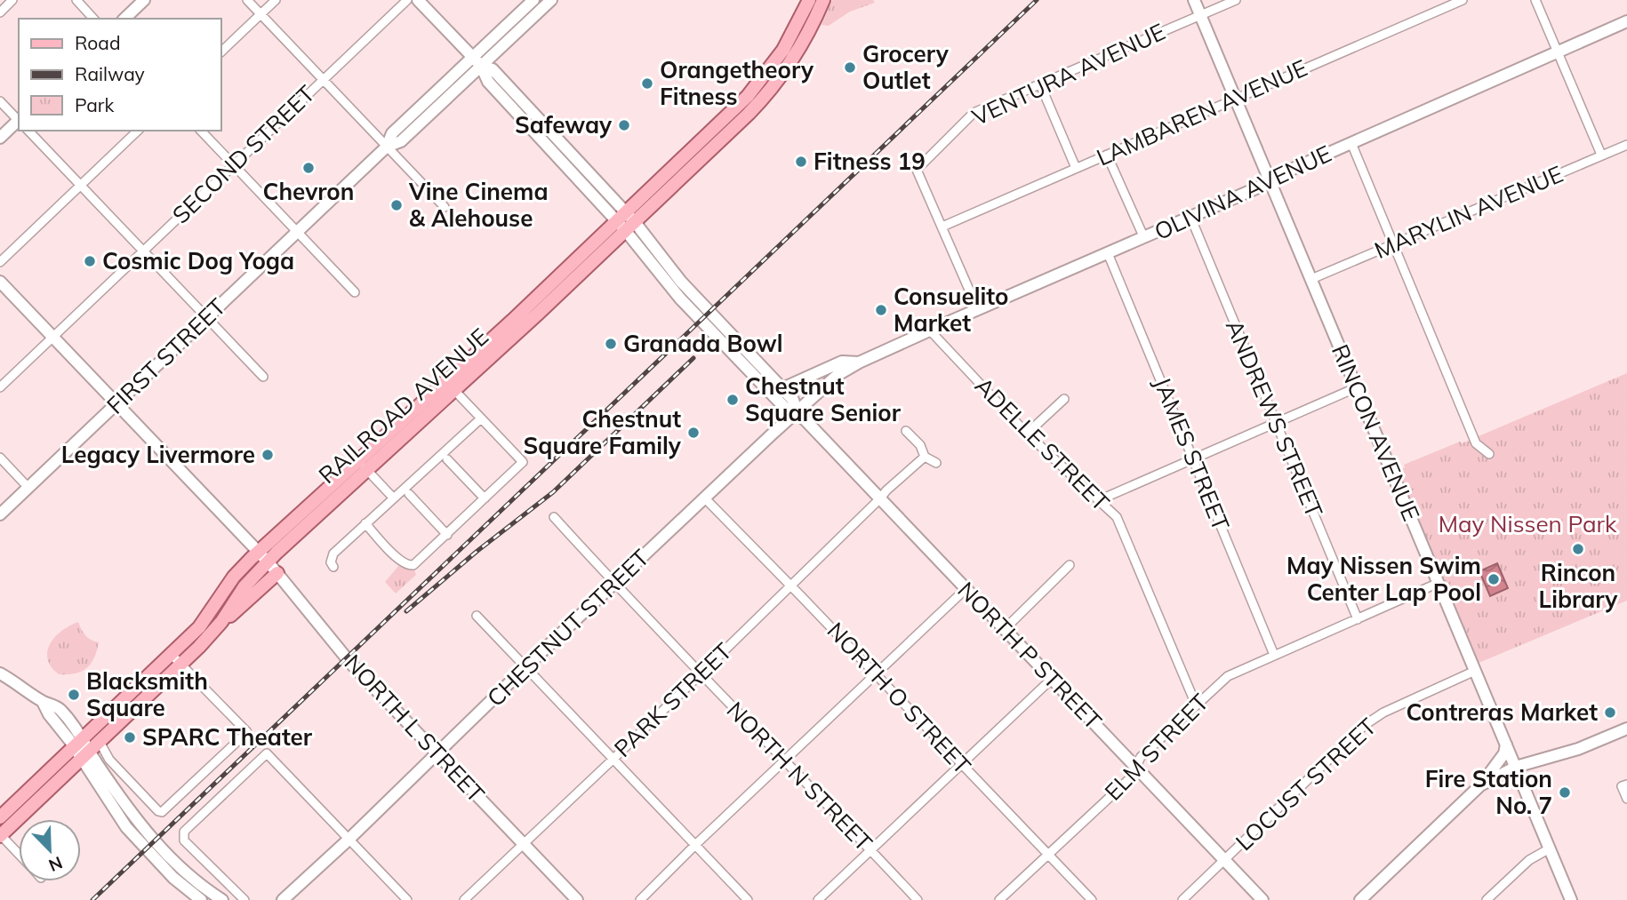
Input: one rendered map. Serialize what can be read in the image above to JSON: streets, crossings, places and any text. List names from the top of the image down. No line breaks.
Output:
{"streets":{"main road":["RAILROAD AVENUE"],"street":["VENTURA AVENUE","LAMBAREN AVENUE","SECOND STREET","OLIVINA AVENUE","MARYLIN AVENUE","FIRST STREET","ANDREWS STREET","RINCON AVENUE","ADELLE STREET","JAMES STREET","CHESTNUT STREET","NORTH P STREET","NORTH O STREET","PARK STREET","NORTH L STREET","ELM STREET","NORTH N STREET","LOCUST STREET"]},"crossings":[["VENTURA AVENUE","LAMBAREN AVENUE"],["VENTURA AVENUE","RINCON AVENUE"],["LAMBAREN AVENUE","RINCON AVENUE"],["SECOND STREET","NORTH L STREET"],["OLIVINA AVENUE","ANDREWS STREET"],["OLIVINA AVENUE","RINCON AVENUE"],["OLIVINA AVENUE","ADELLE STREET"],["OLIVINA AVENUE","JAMES STREET"],["OLIVINA AVENUE","CHESTNUT STREET"],["MARYLIN AVENUE","RINCON AVENUE"],["FIRST STREET","NORTH L STREET"],["RAILROAD AVENUE","NORTH P STREET"],["RAILROAD AVENUE","NORTH L STREET"],["ANDREWS STREET","ELM STREET"],["RINCON AVENUE","ELM STREET"],["RINCON AVENUE","LOCUST STREET"],["ADELLE STREET","ELM STREET"],["JAMES STREET","ELM STREET"],["CHESTNUT STREET","NORTH P STREET"],["CHESTNUT STREET","NORTH O STREET"],["CHESTNUT STREET","NORTH L STREET"],["CHESTNUT STREET","NORTH N STREET"],["NORTH P STREET","PARK STREET"],["NORTH P STREET","ELM STREET"],["NORTH P STREET","LOCUST STREET"],["NORTH O STREET","PARK STREET"],["NORTH O STREET","ELM STREET"],["PARK STREET","NORTH L STREET"],["PARK STREET","NORTH N STREET"]],"parks":["May Nissen Park"],"places":["Grocery Outlet","Orangetheory Fitness","Safeway","Fitness 19","Chevron","Vine Cinema & Alehouse","Cosmic Dog Yoga","Consuelito Market","Granada Bowl","Chestnut Square Senior","Chestnut Square Family","Legacy Livermore","Rincon Library","May Nissen Swim Center Lap Pool","Blacksmith Square","Contreras Market","SPARC Theater","Fire Station No. 7"],"legend":["Road","Railway","Park"],"north":"bottom right"}
